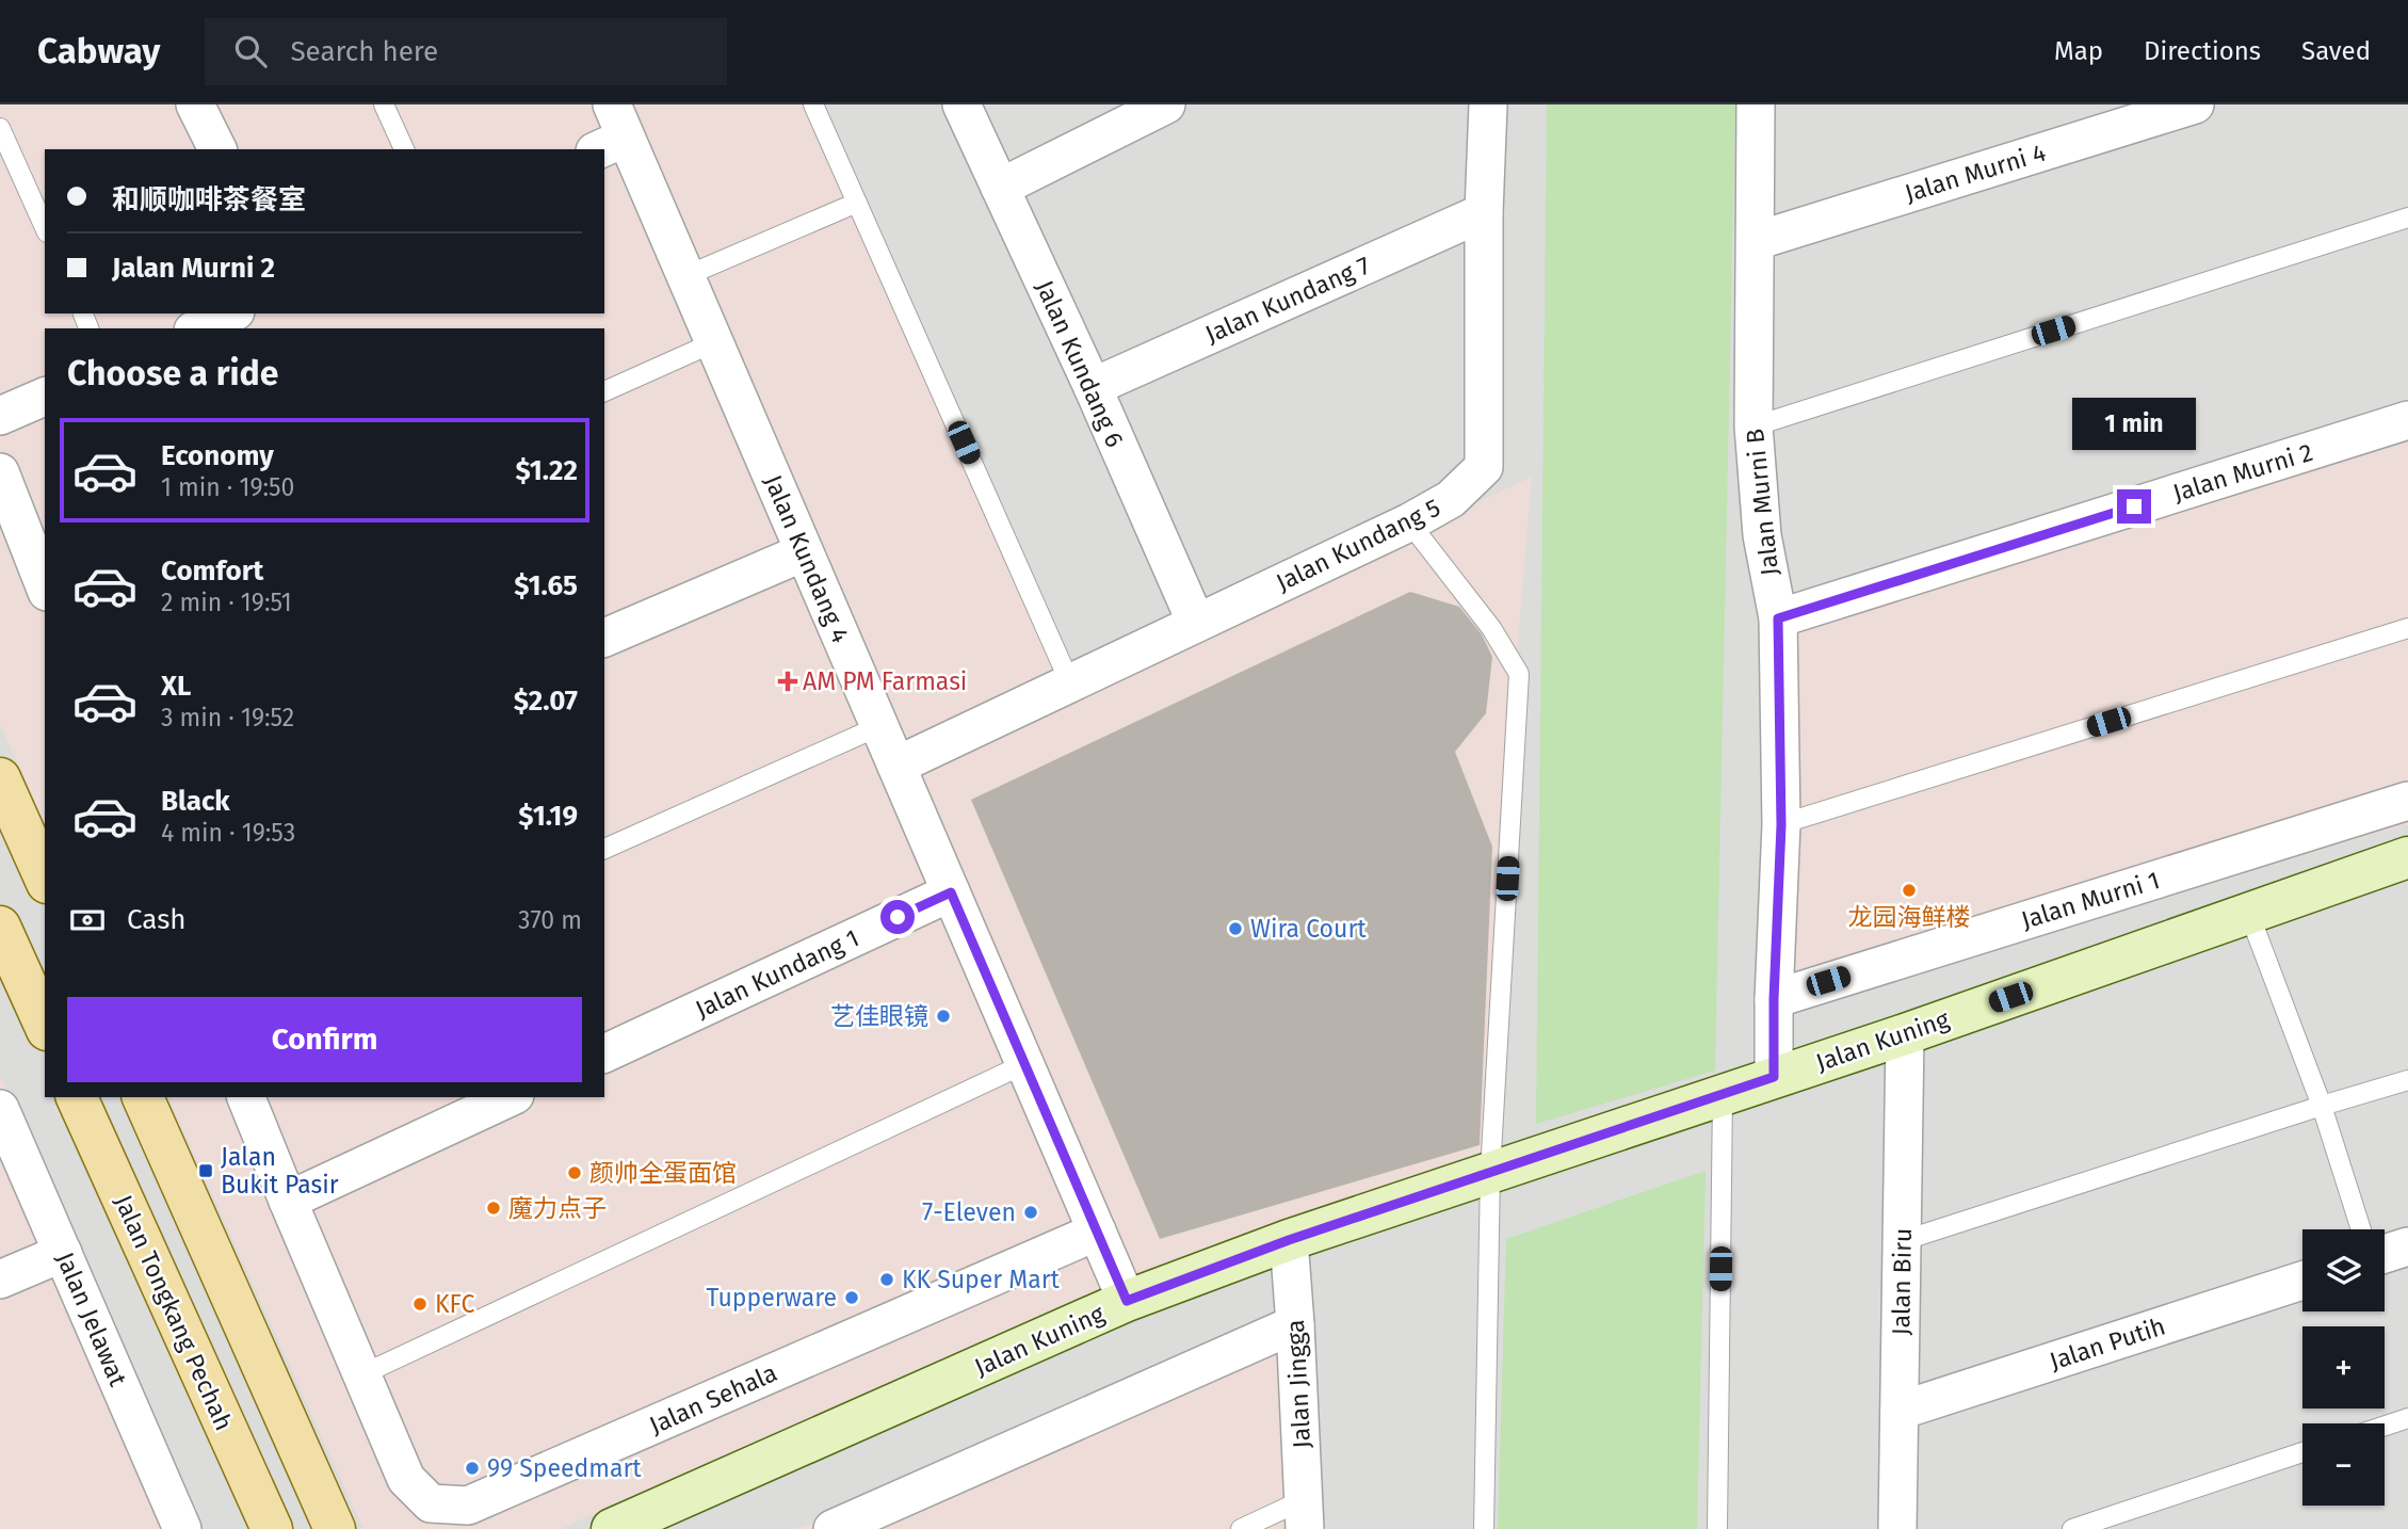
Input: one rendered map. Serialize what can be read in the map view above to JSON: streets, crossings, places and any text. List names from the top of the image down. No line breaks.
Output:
{"streets":{"main road":["Jalan Tongkang Pechah"],"street":["Jalan Murni 4","Jalan Kundang 7","Jalan Kundang 6","Jalan Murni 2","Jalan Murni B","Jalan Kundang 5","Jalan Kundang 4","Jalan Murni 1","Jalan Kundang 1","Jalan Kuning","Jalan Biru","Jalan Jelawat","Jalan Putih","Jalan Jingga","Jalan Sehala"]},"crossings":[["Jalan Murni 4","Jalan Murni B"],["Jalan Kundang 7","Jalan Kundang 6"],["Jalan Kundang 7","Jalan Kundang 5"],["Jalan Kundang 6","Jalan Kundang 5"],["Jalan Murni 2","Jalan Murni B"],["Jalan Murni B","Jalan Murni 1"],["Jalan Murni B","Jalan Kuning"],["Jalan Kundang 5","Jalan Kundang 4"],["Jalan Kundang 4","Jalan Kundang 1"],["Jalan Kundang 4","Jalan Kuning"],["Jalan Kundang 4","Jalan Sehala"],["Jalan Kuning","Jalan Biru"],["Jalan Kuning","Jalan Jingga"],["Jalan Biru","Jalan Putih"]],"places":{"health":["AM PM Farmasi"],"other":["龙园海鲜楼","Wira Court","艺佳眼镜","颜帅全蛋面馆","魔力点子","7-Eleven","KK Super Mart","Tupperware","KFC","99 Speedmart"],"transit":["Jalan Bukit Pasir"]},"page":{"header":"Cabway","search":"Search here","nav":["Map","Directions","Saved"],"banner":["和顺咖啡茶餐室","Jalan Murni 2"],"heading":"Choose a ride","bubble":"1 min","list":[{"name":"Economy","note":"1 min · 19:50","value":"$1.22"},{"name":"Comfort","note":"2 min · 19:51","value":"$1.65"},{"name":"XL","note":"3 min · 19:52","value":"$2.07"},{"name":"Black","note":"4 min · 19:53","value":"$1.19"}],"pay":["Cash","370 m"],"buttons":"Confirm","map_buttons":["+","−"]}}
